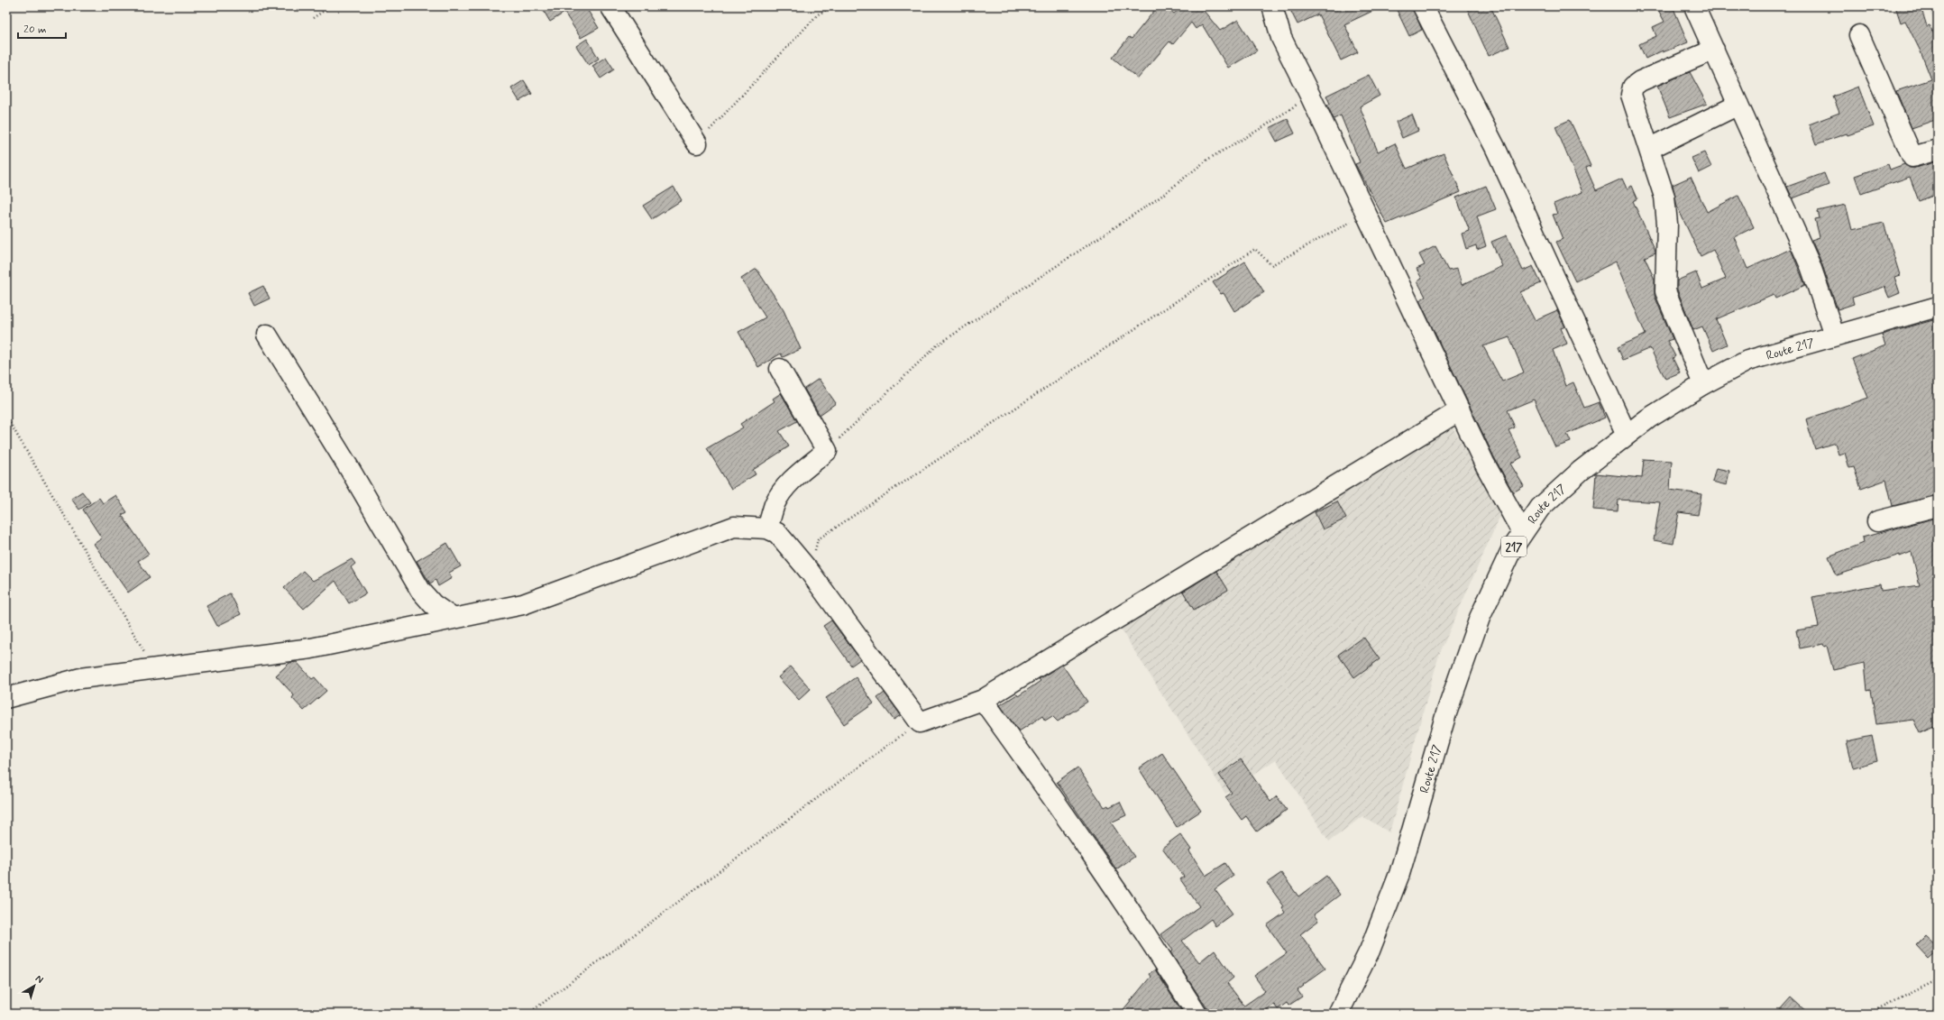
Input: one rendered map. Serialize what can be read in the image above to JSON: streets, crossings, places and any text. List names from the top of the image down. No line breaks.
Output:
{"streets":{"street":["Route 217","217"]},"scale_bar":"20 m","north":"top right"}
